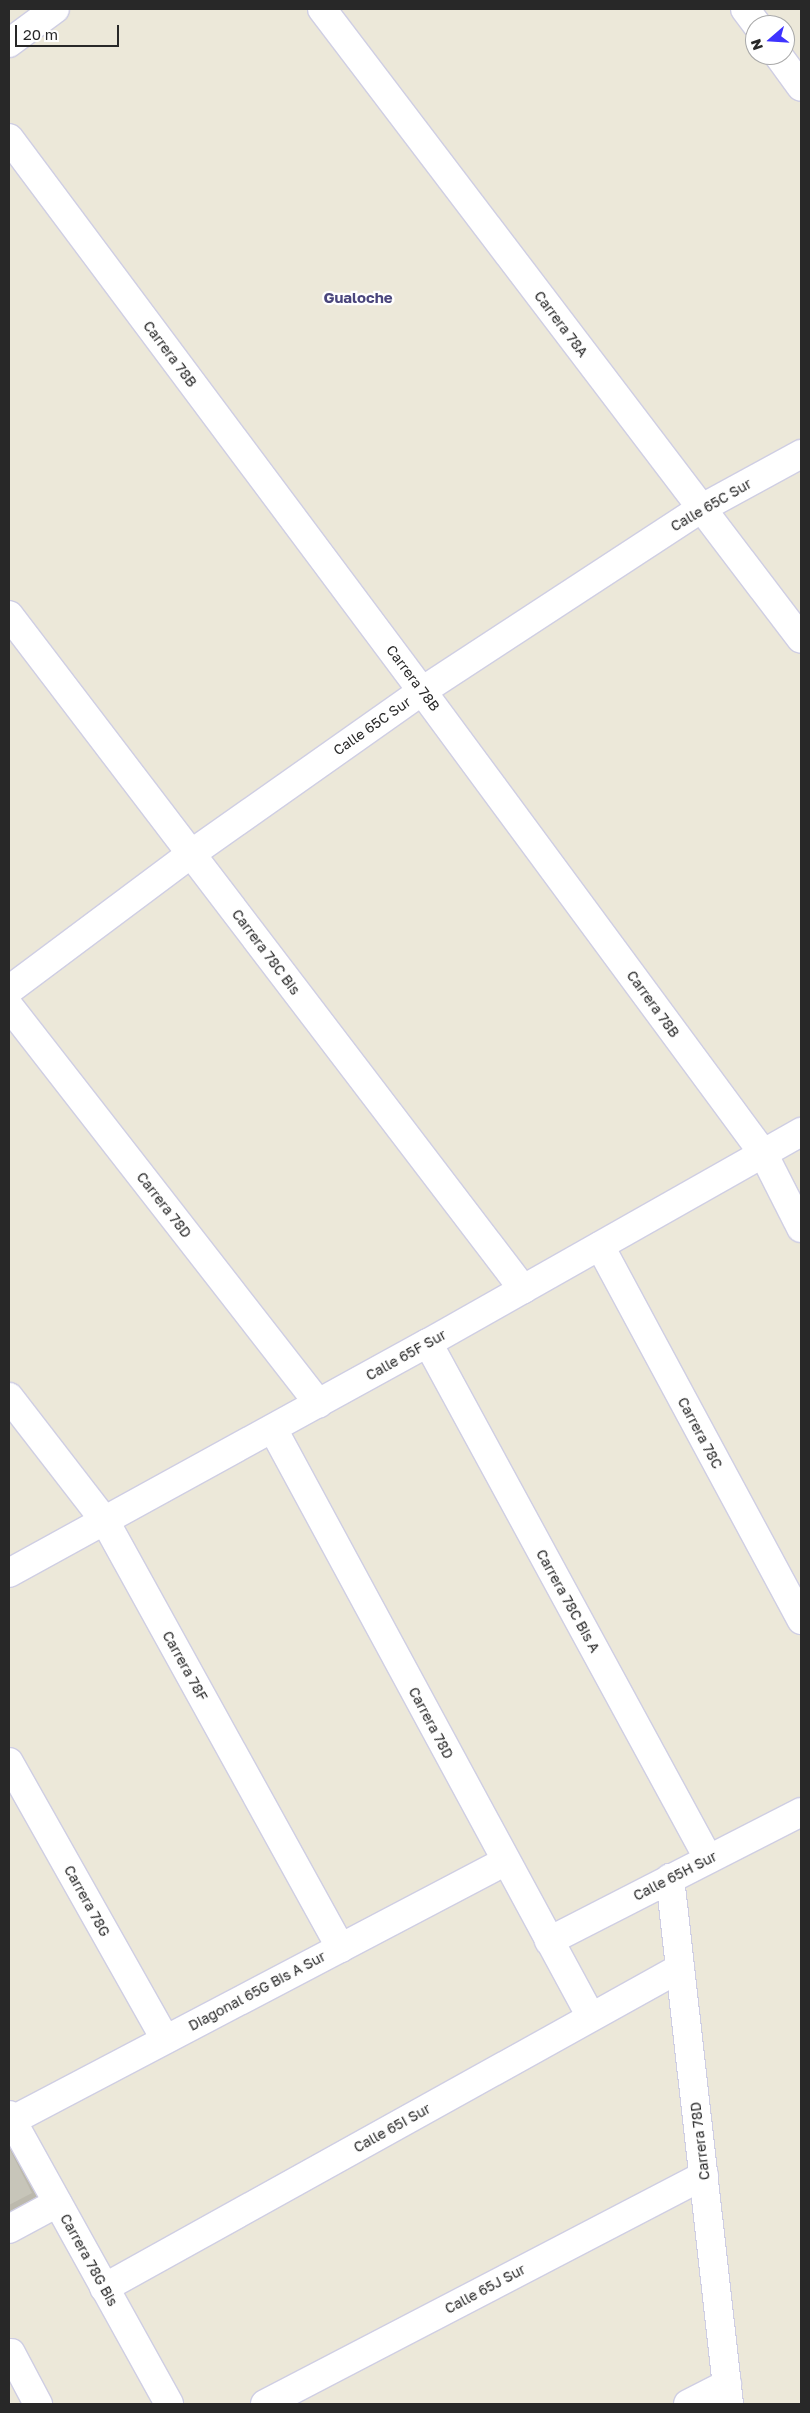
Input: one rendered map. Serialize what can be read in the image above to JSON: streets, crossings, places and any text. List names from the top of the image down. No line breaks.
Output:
{"streets":{"street":["Carrera 78A","Carrera 78B","Calle 65C Sur","Carrera 78C Bis","Carrera 78D","Calle 65F Sur","Carrera 78C","Carrera 78C Bis A","Carrera 78F","Calle 65H Sur","Carrera 78G","Diagonal 65G Bis A Sur","Calle 65I Sur","Carrera 78G Bis","Calle 65J Sur"]},"crossings":[["Carrera 78A","Calle 65C Sur"],["Carrera 78B","Calle 65C Sur"],["Carrera 78B","Calle 65F Sur"],["Calle 65C Sur","Carrera 78C Bis"],["Carrera 78C Bis","Calle 65F Sur"],["Carrera 78D","Calle 65F Sur"],["Carrera 78D","Calle 65H Sur"],["Carrera 78D","Diagonal 65G Bis A Sur"],["Carrera 78D","Calle 65I Sur"],["Carrera 78D","Calle 65J Sur"],["Calle 65F Sur","Carrera 78C"],["Calle 65F Sur","Carrera 78C Bis A"],["Calle 65F Sur","Carrera 78F"],["Carrera 78C Bis A","Calle 65H Sur"],["Carrera 78F","Diagonal 65G Bis A Sur"],["Carrera 78G","Diagonal 65G Bis A Sur"],["Diagonal 65G Bis A Sur","Carrera 78G Bis"],["Calle 65I Sur","Carrera 78G Bis"]],"districts":["Gualoche"],"scale_bar":"20 m","north":"left"}
